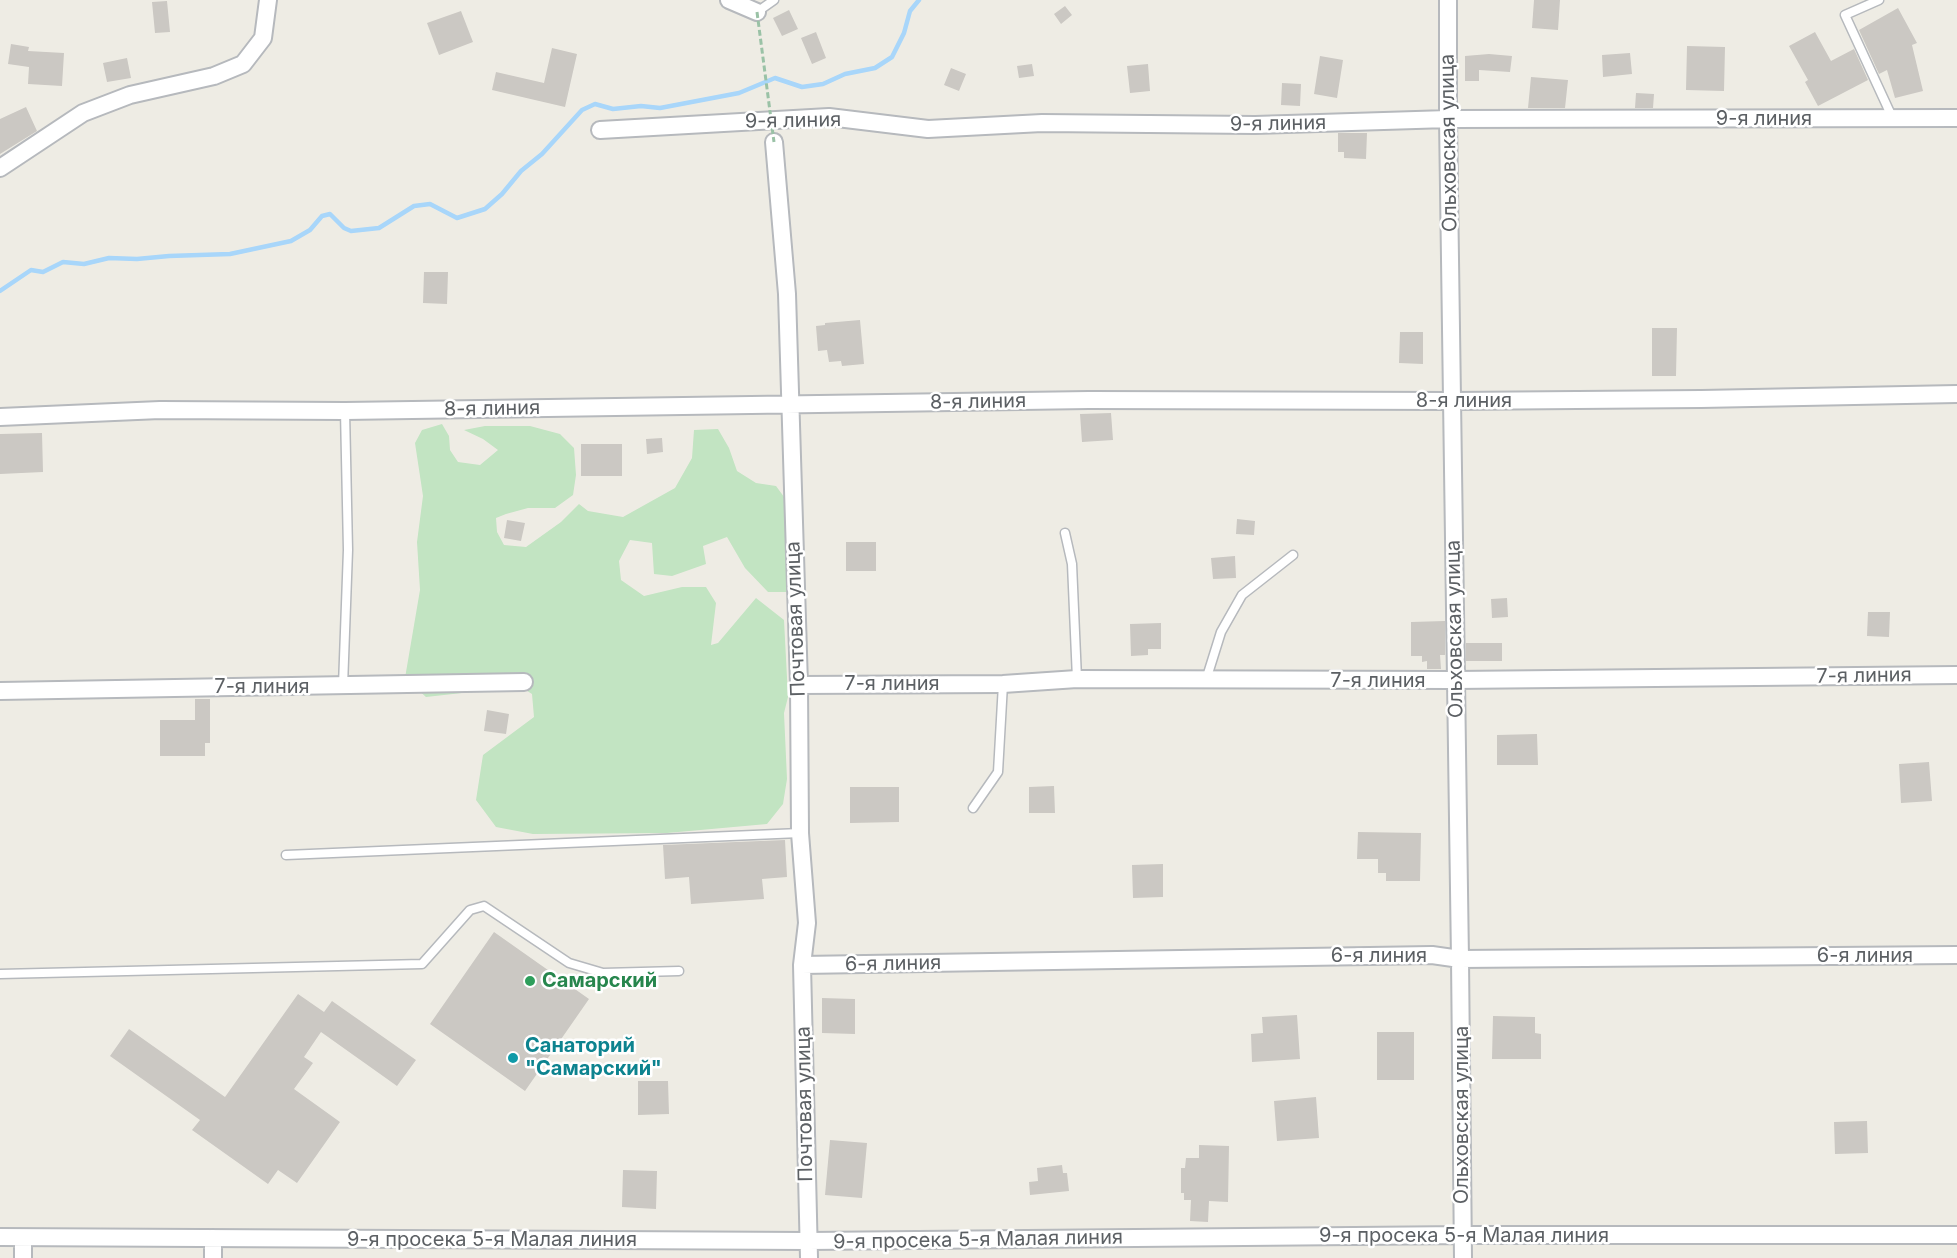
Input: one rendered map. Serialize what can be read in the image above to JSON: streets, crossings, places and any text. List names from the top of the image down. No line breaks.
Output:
{"streets":{"street":["9-я линия","Ольховская улица","8-я линия","Почтовая улица","7-я линия","6-я линия","9-я просека 5-я Малая линия"]},"crossings":[["9-я линия","Ольховская улица"],["Ольховская улица","8-я линия"],["Ольховская улица","7-я линия"],["Ольховская улица","6-я линия"],["Ольховская улица","9-я просека 5-я Малая линия"],["8-я линия","Почтовая улица"],["Почтовая улица","7-я линия"],["Почтовая улица","6-я линия"],["Почтовая улица","9-я просека 5-я Малая линия"]],"places":["Самарский","Санаторий \"Самарский\""]}
